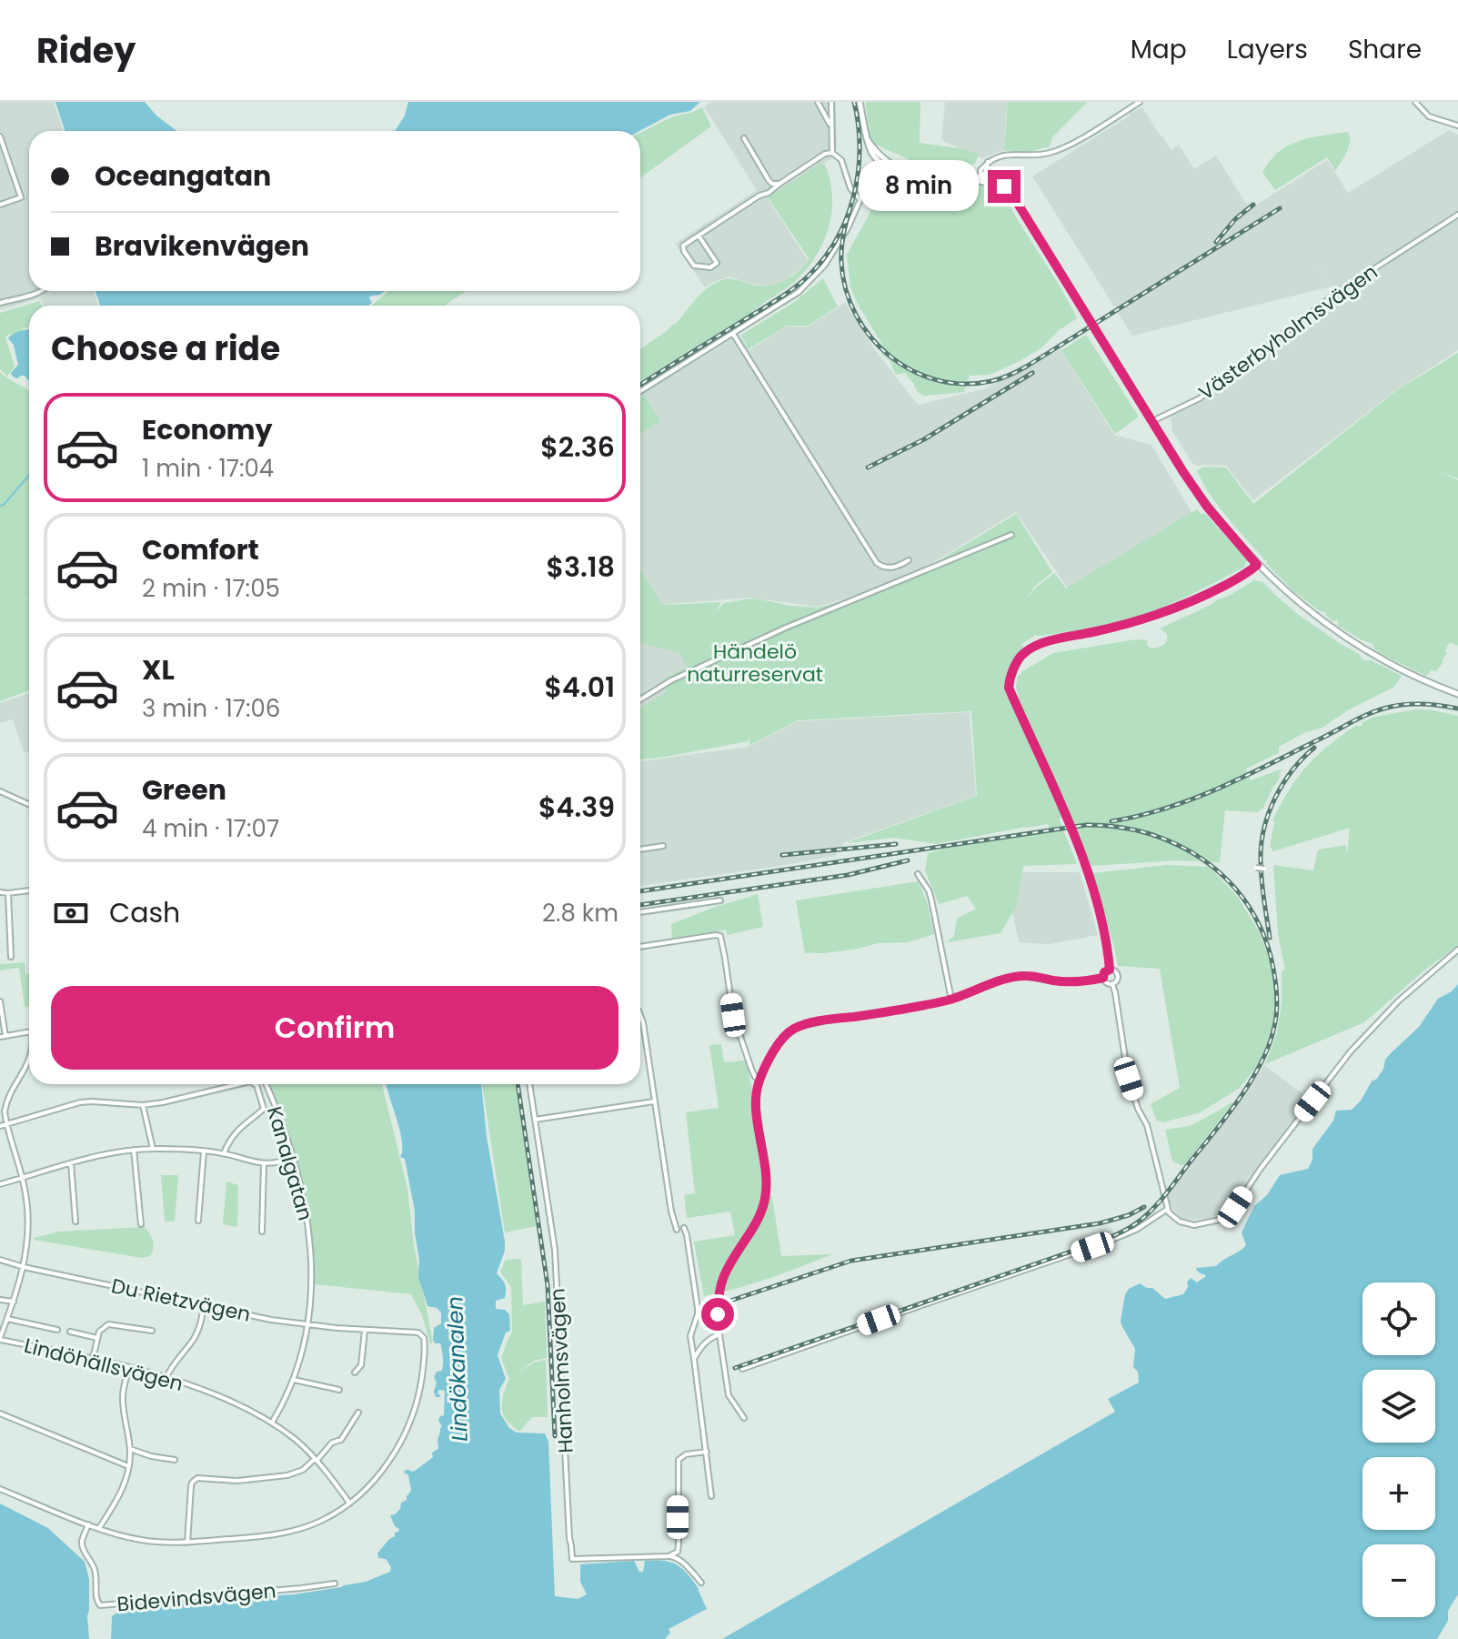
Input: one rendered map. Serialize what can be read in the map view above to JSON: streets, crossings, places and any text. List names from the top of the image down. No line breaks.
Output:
{"streets":{"street":["Västerbyholmsvägen","Kanalgatan","Du Rietzvägen","Lindöhällsvägen","Hanholmsvägen","Bidevindsvägen"]},"crossings":[["Kanalgatan","Du Rietzvägen"],["Kanalgatan","Lindöhällsvägen"],["Du Rietzvägen","Lindöhällsvägen"]],"water":["Lindökanalen"],"parks":["Händelö naturreservat"],"page":{"header":"Ridey","nav":["Map","Layers","Share"],"banner":["Oceangatan","Bravikenvägen"],"bubble":"8 min","heading":"Choose a ride","list":[{"name":"Economy","note":"1 min · 17:04","value":"$2.36"},{"name":"Comfort","note":"2 min · 17:05","value":"$3.18"},{"name":"XL","note":"3 min · 17:06","value":"$4.01"},{"name":"Green","note":"4 min · 17:07","value":"$4.39"}],"pay":["Cash","2.8 km"],"buttons":"Confirm","map_buttons":["+","−"]}}
